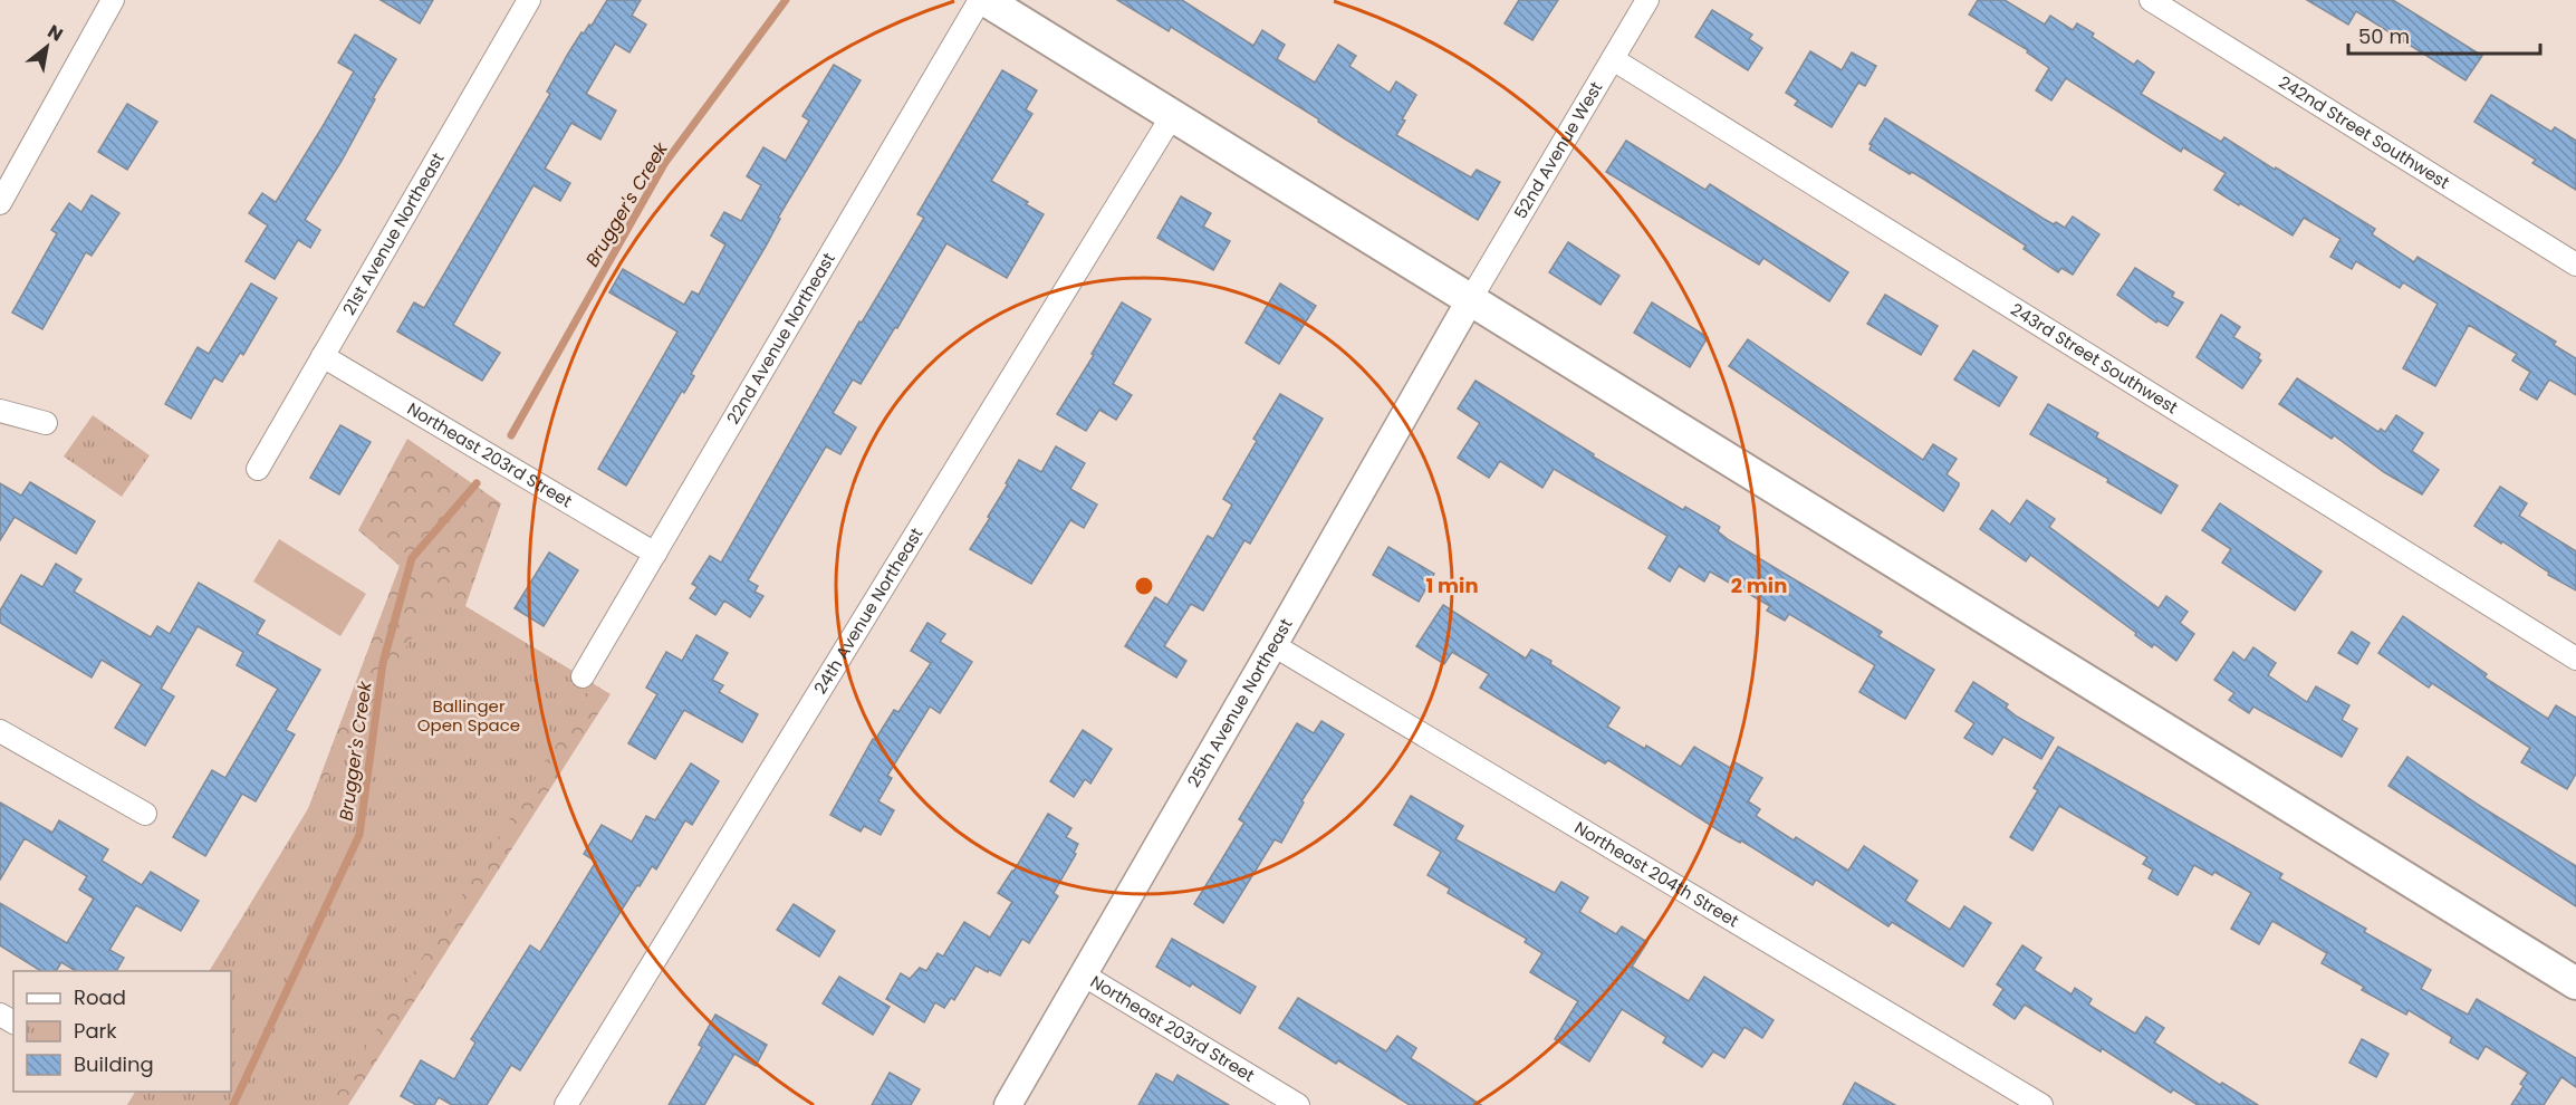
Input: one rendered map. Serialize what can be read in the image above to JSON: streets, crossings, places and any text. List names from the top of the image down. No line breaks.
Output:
{"streets":{"street":["242nd Street Southwest","52nd Avenue West","21st Avenue Northeast","22nd Avenue Northeast","243rd Street Southwest","Northeast 203rd Street","24th Avenue Northeast","25th Avenue Northeast","Northeast 204th Street"]},"crossings":[["52nd Avenue West","243rd Street Southwest"],["52nd Avenue West","25th Avenue Northeast"],["21st Avenue Northeast","Northeast 203rd Street"],["22nd Avenue Northeast","Northeast 203rd Street"],["Northeast 203rd Street","25th Avenue Northeast"],["25th Avenue Northeast","Northeast 204th Street"]],"water":["Brugger's Creek"],"parks":["Ballinger Open Space"],"legend":["Road","Park","Building"],"scale_bar":"50 m","north":"top right","rings":["1 min","2 min"]}
